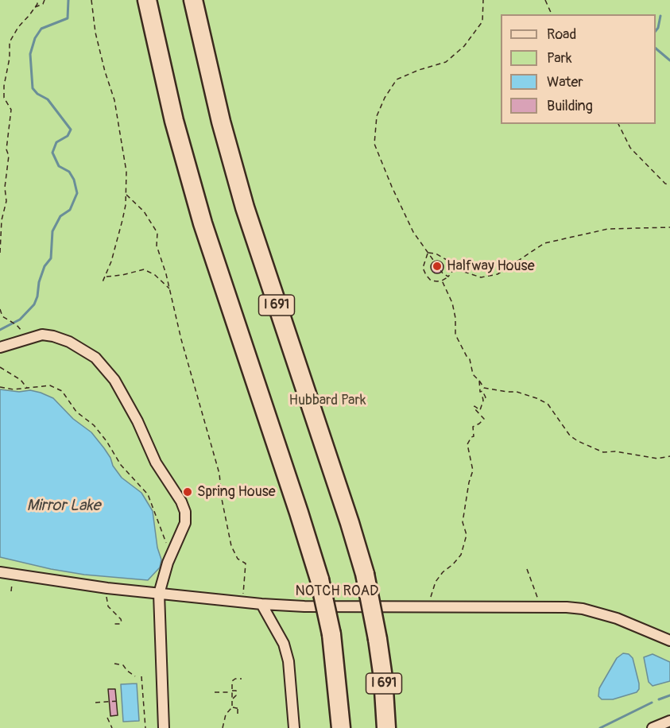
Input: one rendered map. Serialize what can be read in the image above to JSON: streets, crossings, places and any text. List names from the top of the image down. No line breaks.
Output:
{"streets":{"highway":["I 691"],"street":["NOTCH ROAD"]},"water":["Mirror Lake"],"parks":["Hubbard Park"],"places":["Halfway House","Spring House"],"legend":["Road","Park","Water","Building"]}
